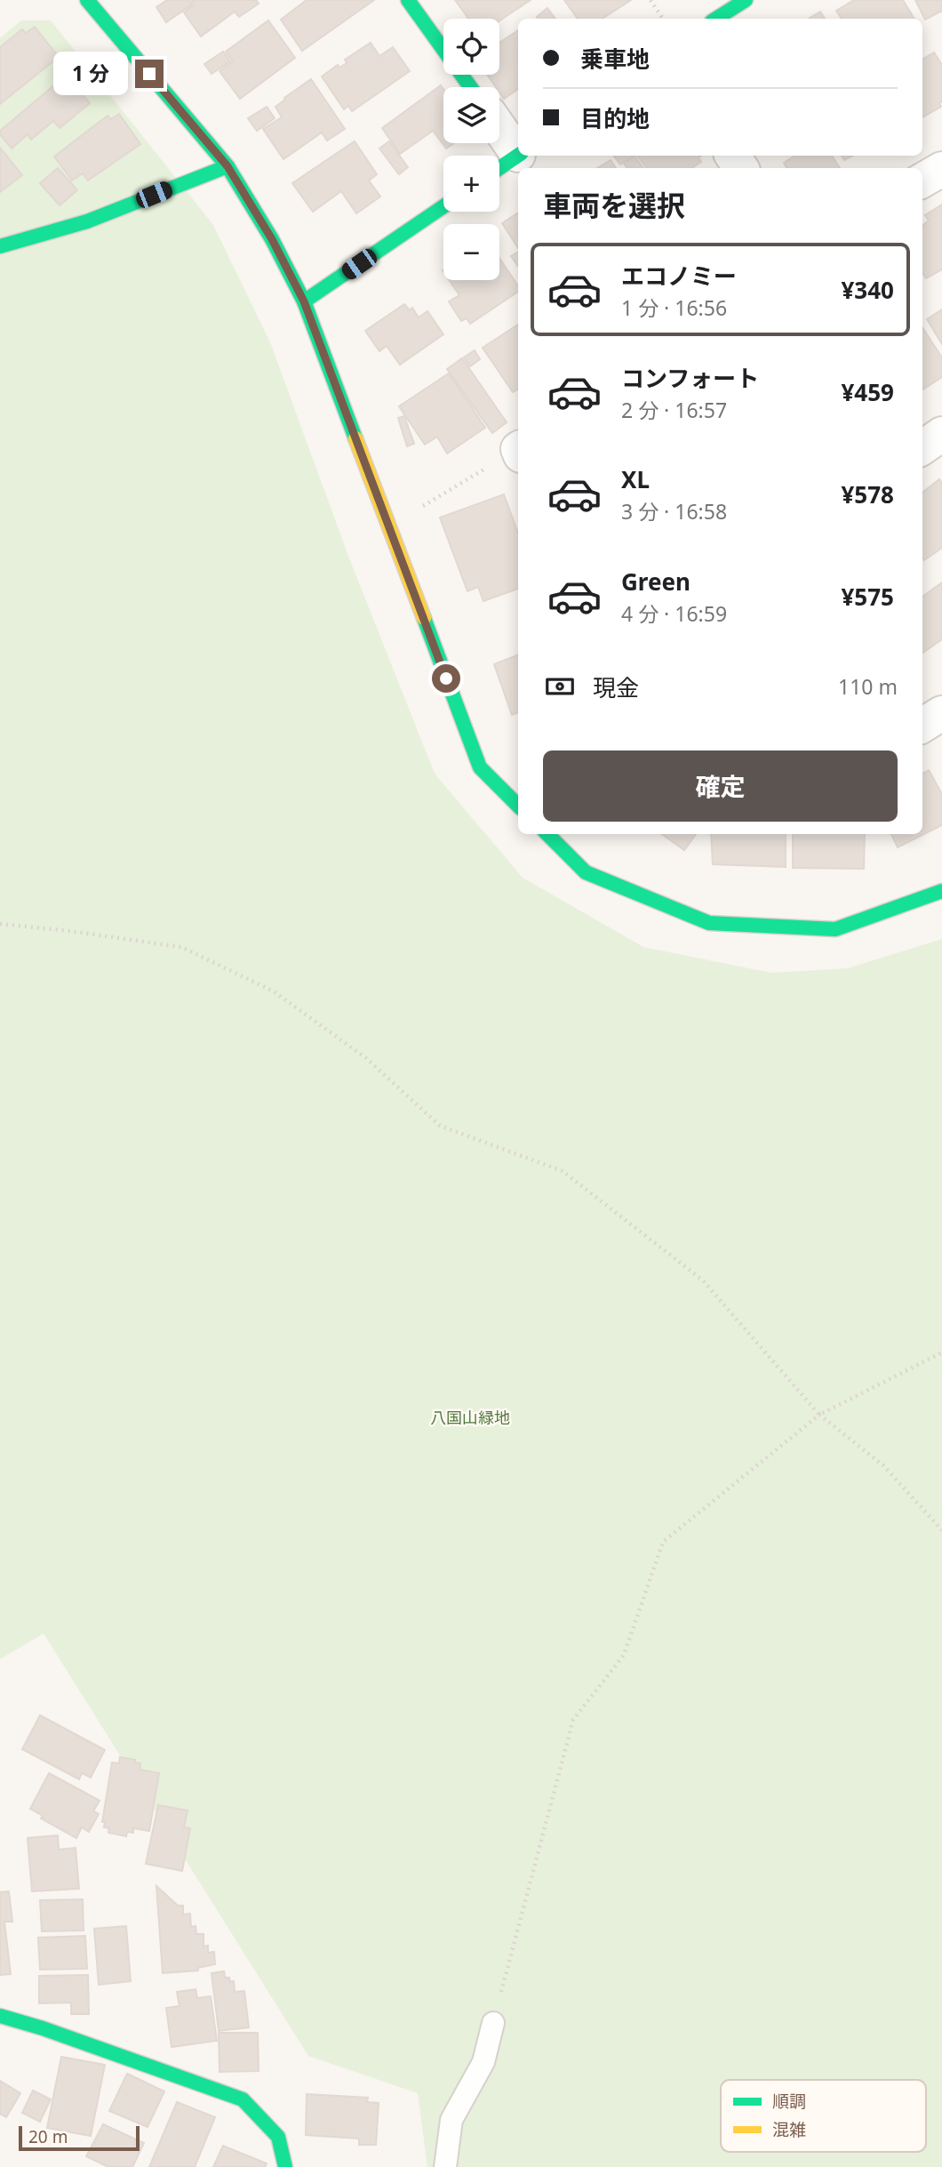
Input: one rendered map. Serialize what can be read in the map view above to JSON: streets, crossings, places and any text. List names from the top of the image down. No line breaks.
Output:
{"parks":["八国山緑地"],"legend":["順調","混雑"],"scale_bar":"20 m","page":{"map_buttons":["+","−"],"banner":["乗車地","目的地"],"bubble":"1 分","heading":"車両を選択","list":[{"name":"エコノミー","note":"1 分 · 16:56","value":"¥340"},{"name":"コンフォート","note":"2 分 · 16:57","value":"¥459"},{"name":"XL","note":"3 分 · 16:58","value":"¥578"},{"name":"Green","note":"4 分 · 16:59","value":"¥575"}],"pay":["現金","110 m"],"buttons":"確定","scale":"20 m"}}
